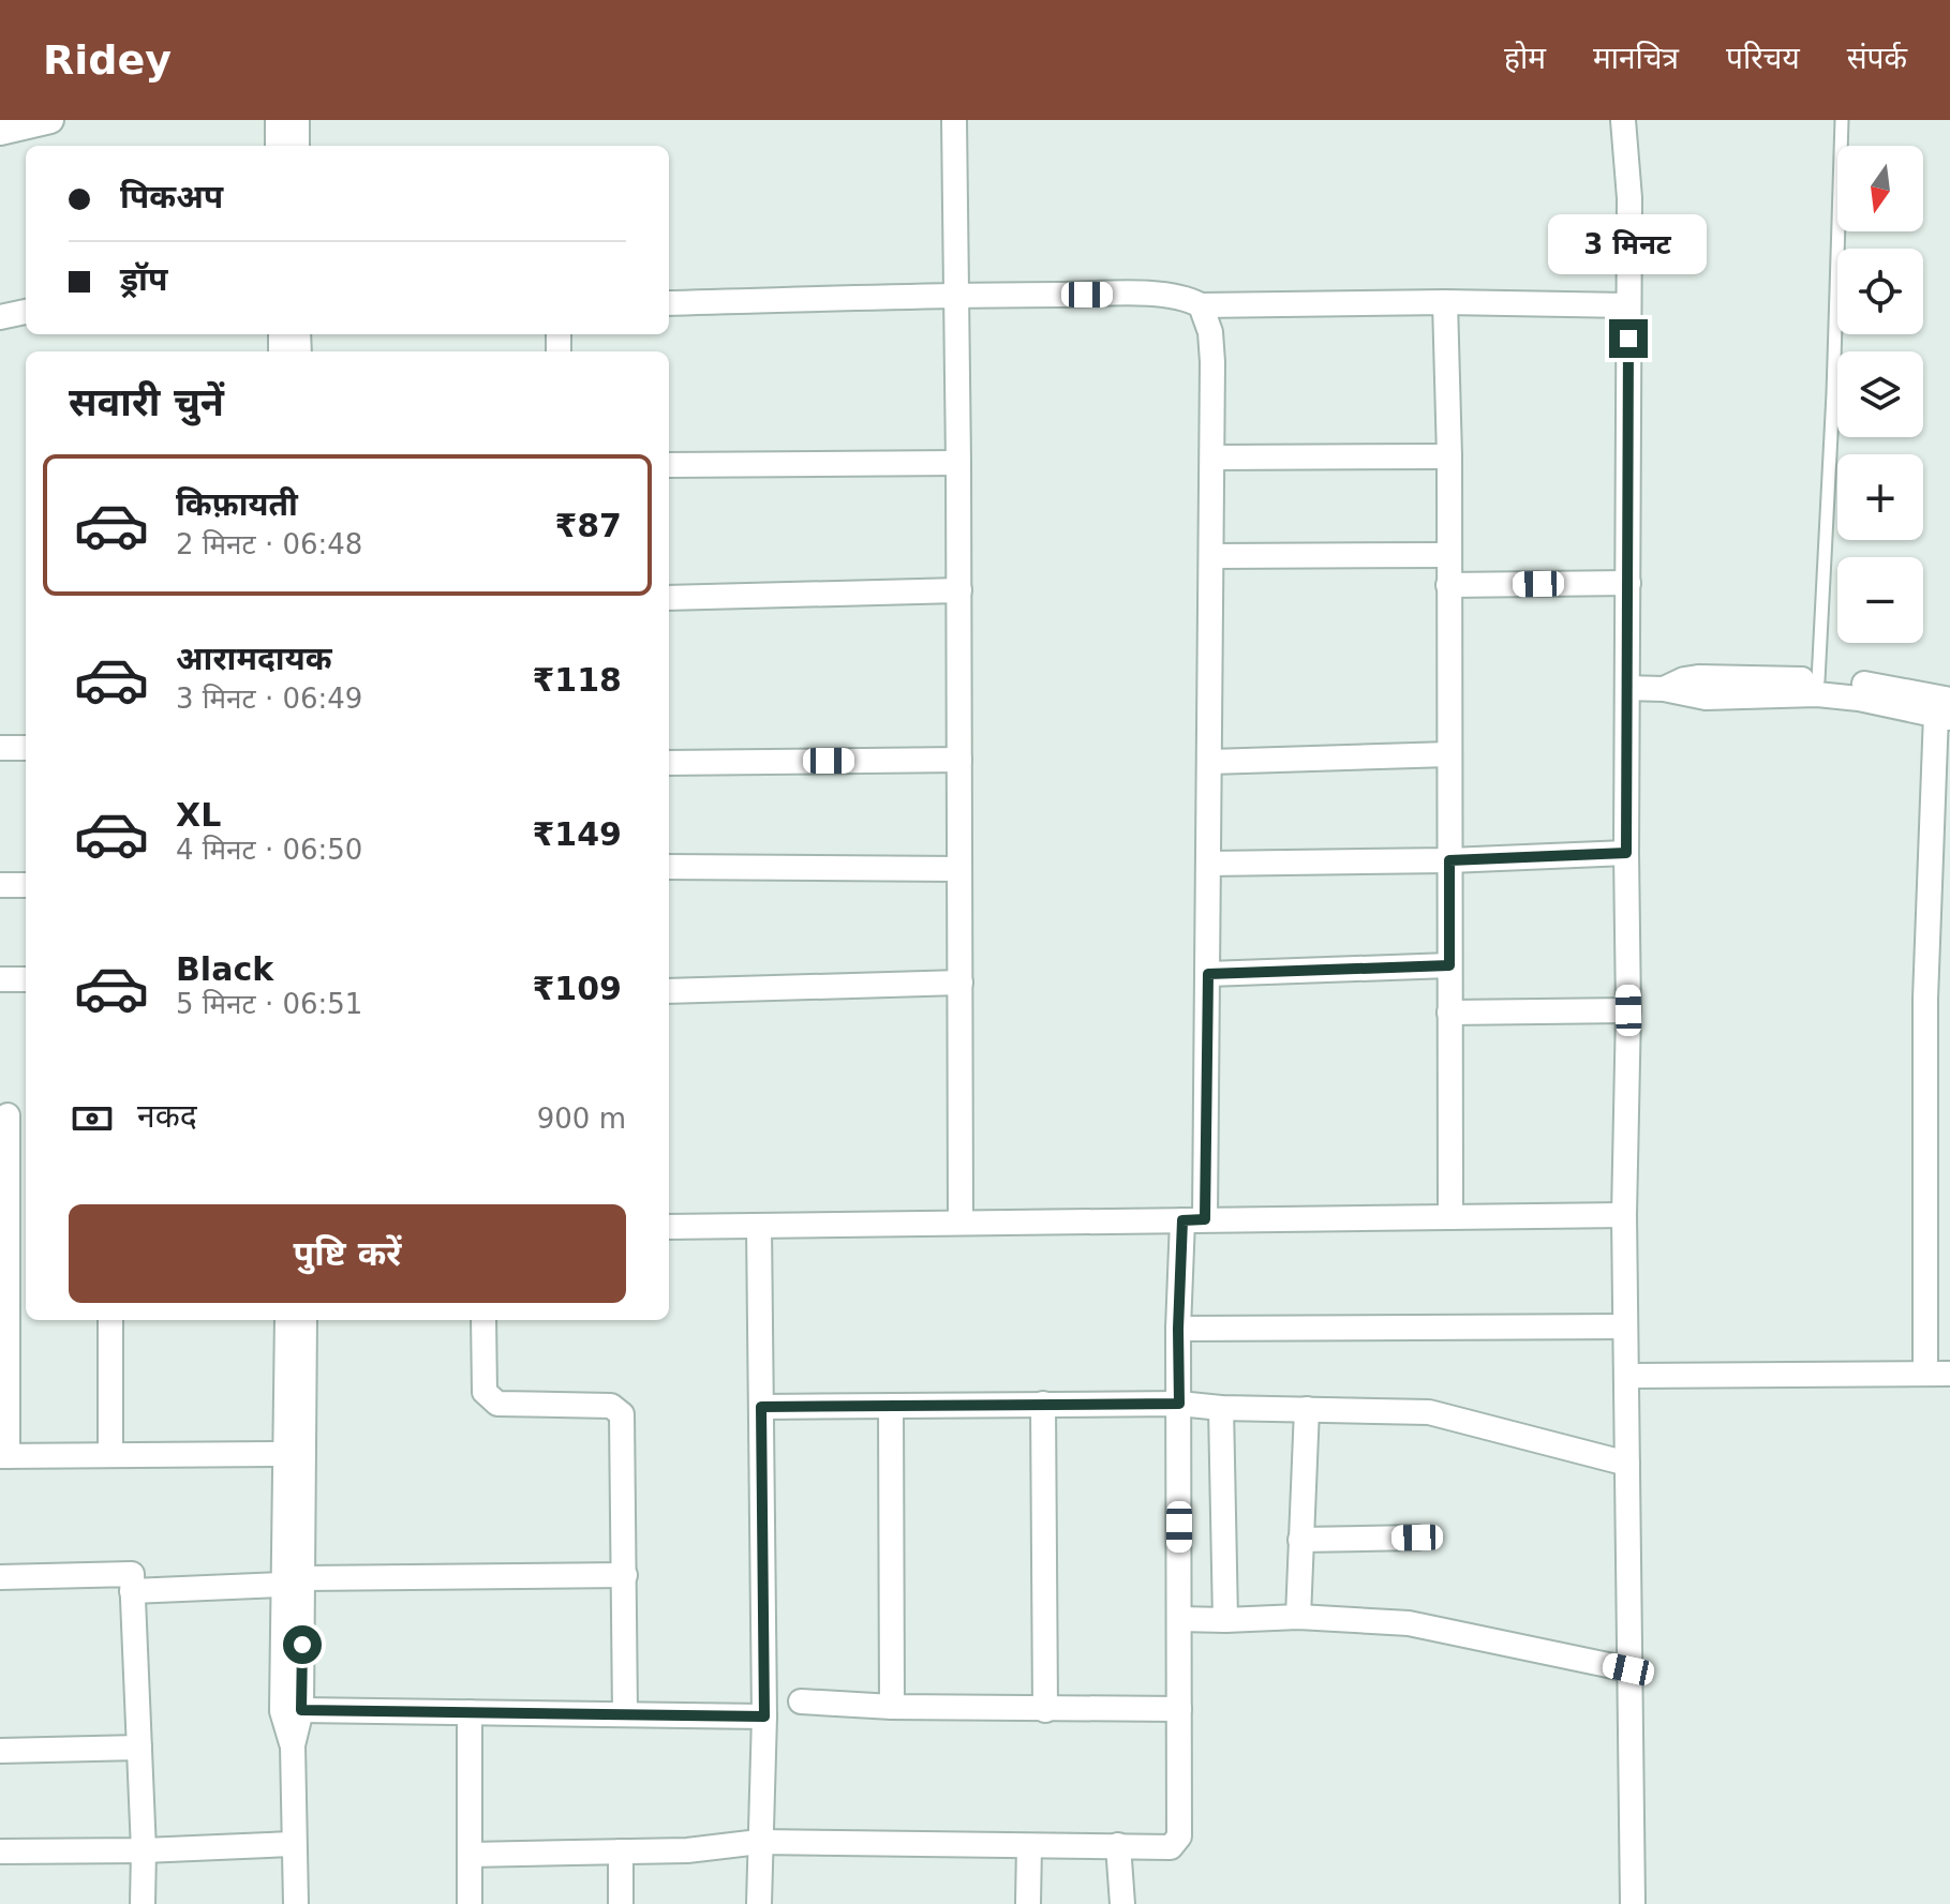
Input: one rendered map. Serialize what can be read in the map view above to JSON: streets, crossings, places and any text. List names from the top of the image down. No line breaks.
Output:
{"north":"bottom","page":{"header":"Ridey","nav":["होम","मानचित्र","परिचय","संपर्क"],"map_buttons":["+","−"],"banner":["पिकअप","ड्रॉप"],"bubble":"3 मिनट","heading":"सवारी चुनें","list":[{"name":"किफ़ायती","note":"2 मिनट · 06:48","value":"₹87"},{"name":"आरामदायक","note":"3 मिनट · 06:49","value":"₹118"},{"name":"XL","note":"4 मिनट · 06:50","value":"₹149"},{"name":"Black","note":"5 मिनट · 06:51","value":"₹109"}],"pay":["नकद","900 m"],"buttons":"पुष्टि करें"}}
